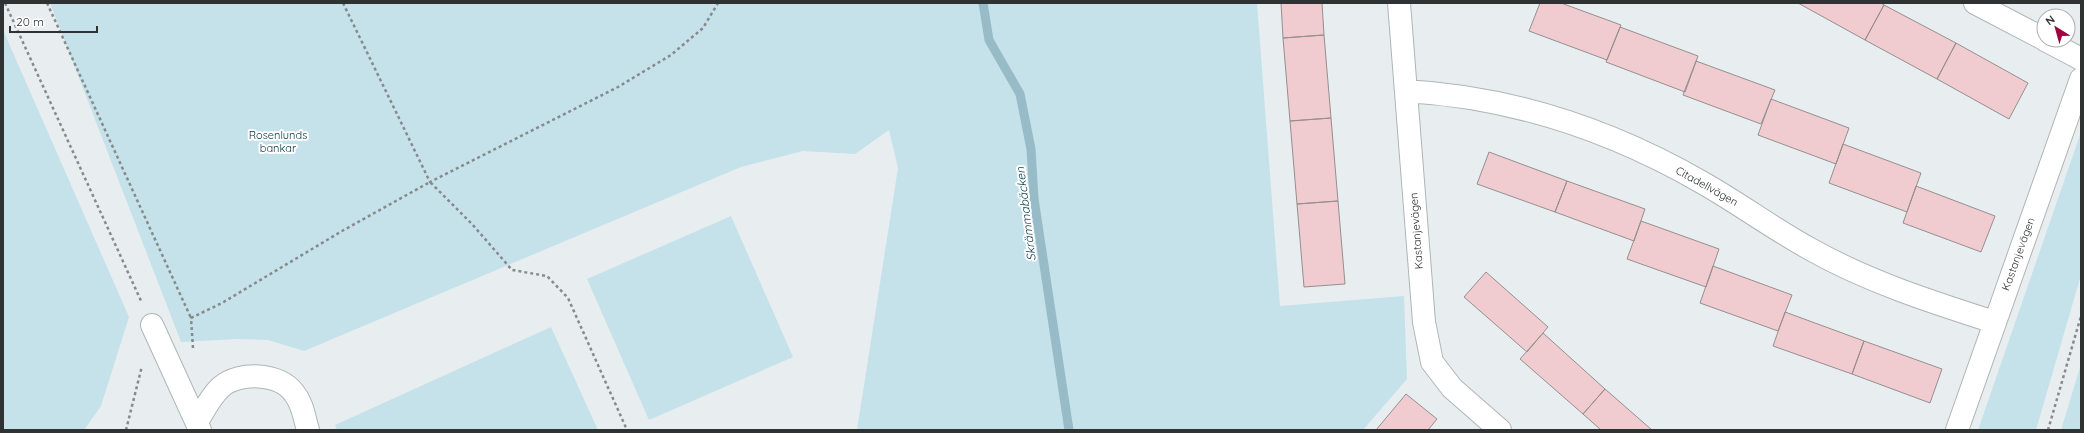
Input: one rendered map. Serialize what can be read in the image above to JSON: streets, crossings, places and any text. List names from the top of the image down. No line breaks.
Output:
{"streets":{"street":["Citadellvägen","Kastanjevägen"]},"crossings":[["Citadellvägen","Kastanjevägen"]],"water":["Skrämmabäcken"],"parks":["Rosenlunds bankar"],"scale_bar":"20 m","north":"top left"}
